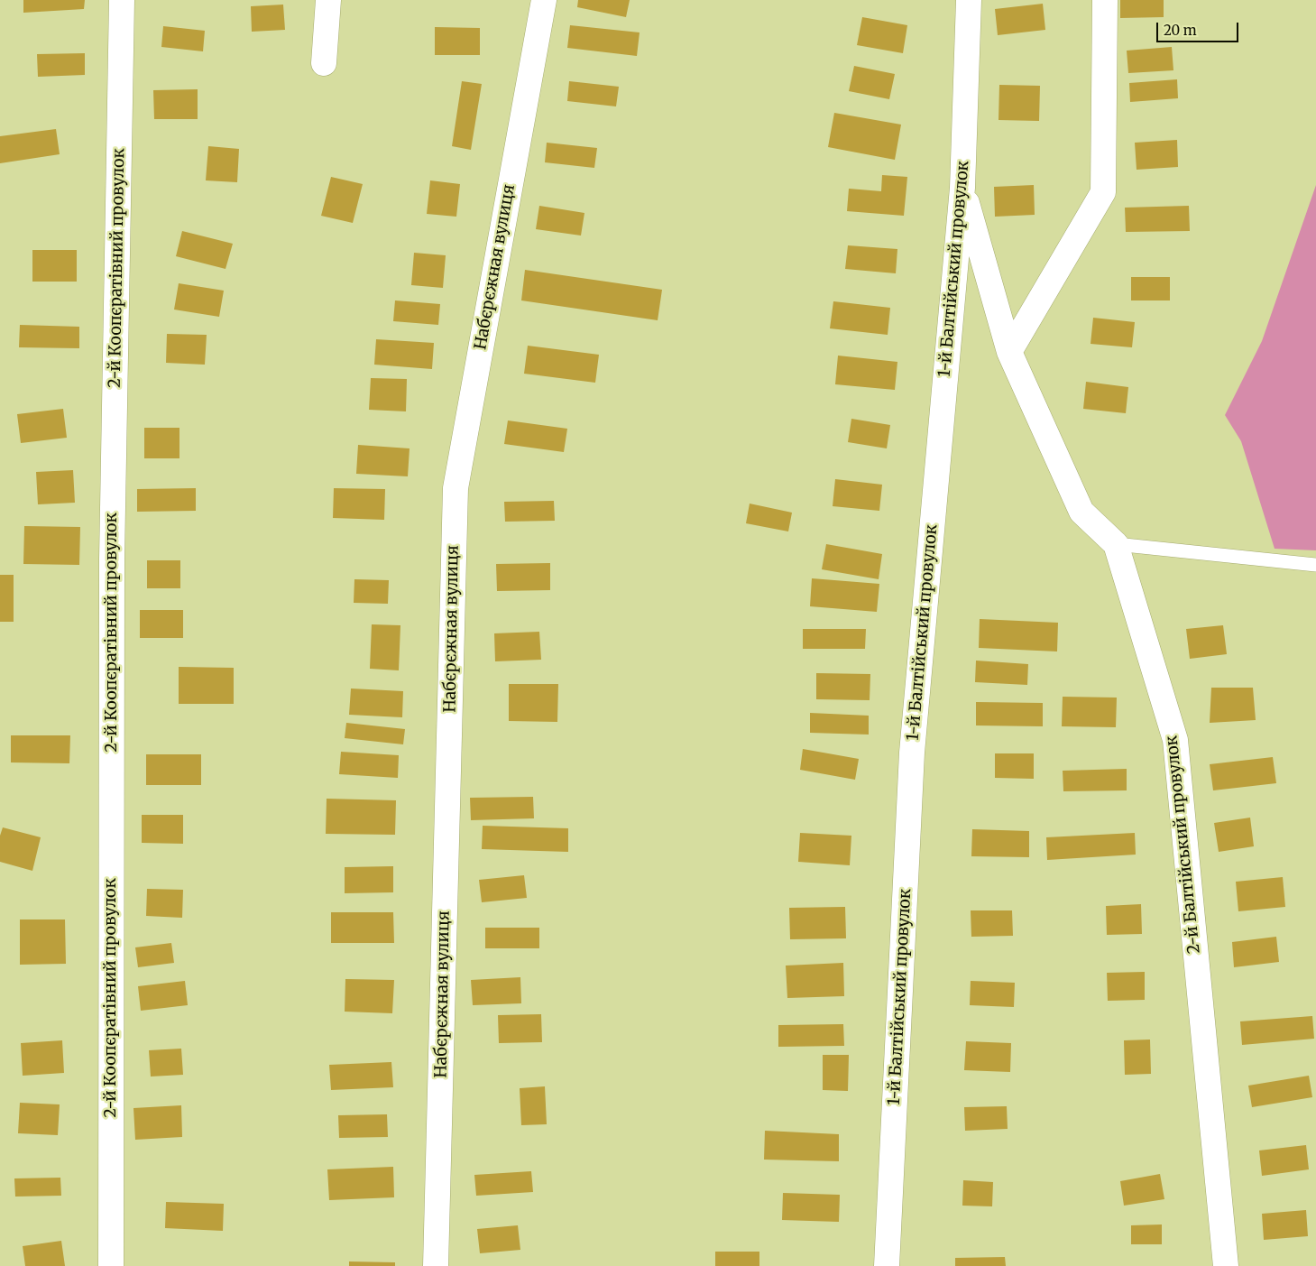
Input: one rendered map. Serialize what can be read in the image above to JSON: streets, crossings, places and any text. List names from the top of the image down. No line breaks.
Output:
{"streets":{"street":["Набєрєжная вулиця","2-й Коопєратівний провулок","1-й Балтійський провулок","2-й Балтійський провулок"]},"crossings":[["1-й Балтійський провулок","2-й Балтійський провулок"]],"scale_bar":"20 m"}
